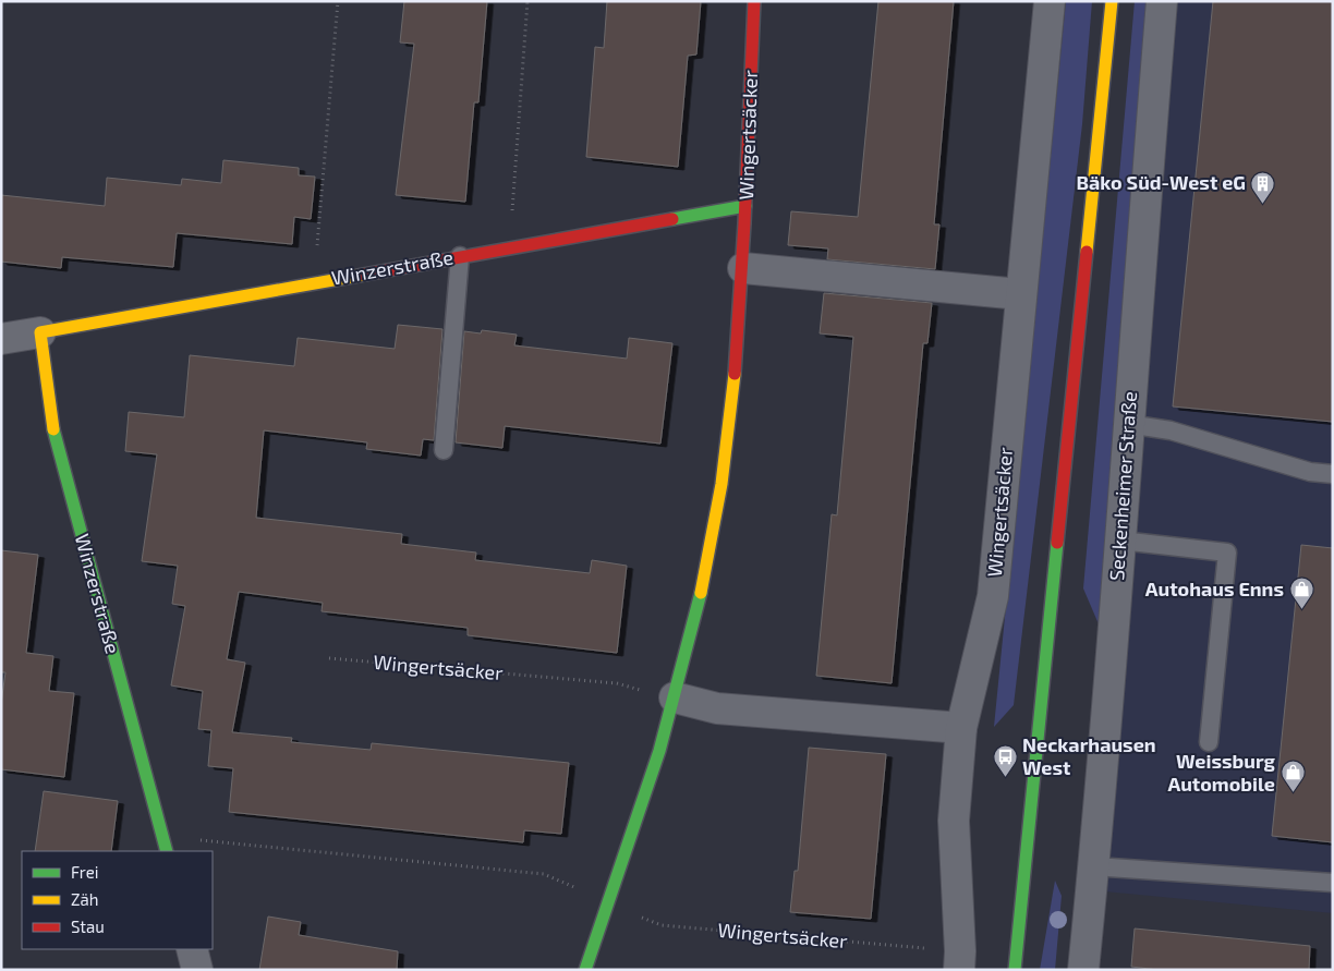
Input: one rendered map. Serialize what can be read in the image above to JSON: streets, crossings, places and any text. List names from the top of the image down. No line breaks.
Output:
{"streets":{"street":["Wingertsäcker","Winzerstraße","Seckenheimer Straße"]},"crossings":[["Wingertsäcker","Winzerstraße"]],"places":{"building":["Bäko Süd-West eG"],"shop":["Autohaus Enns","Weissburg Automobile"],"bus stop":["Neckarhausen West"]},"legend":["Frei","Zäh","Stau"]}
